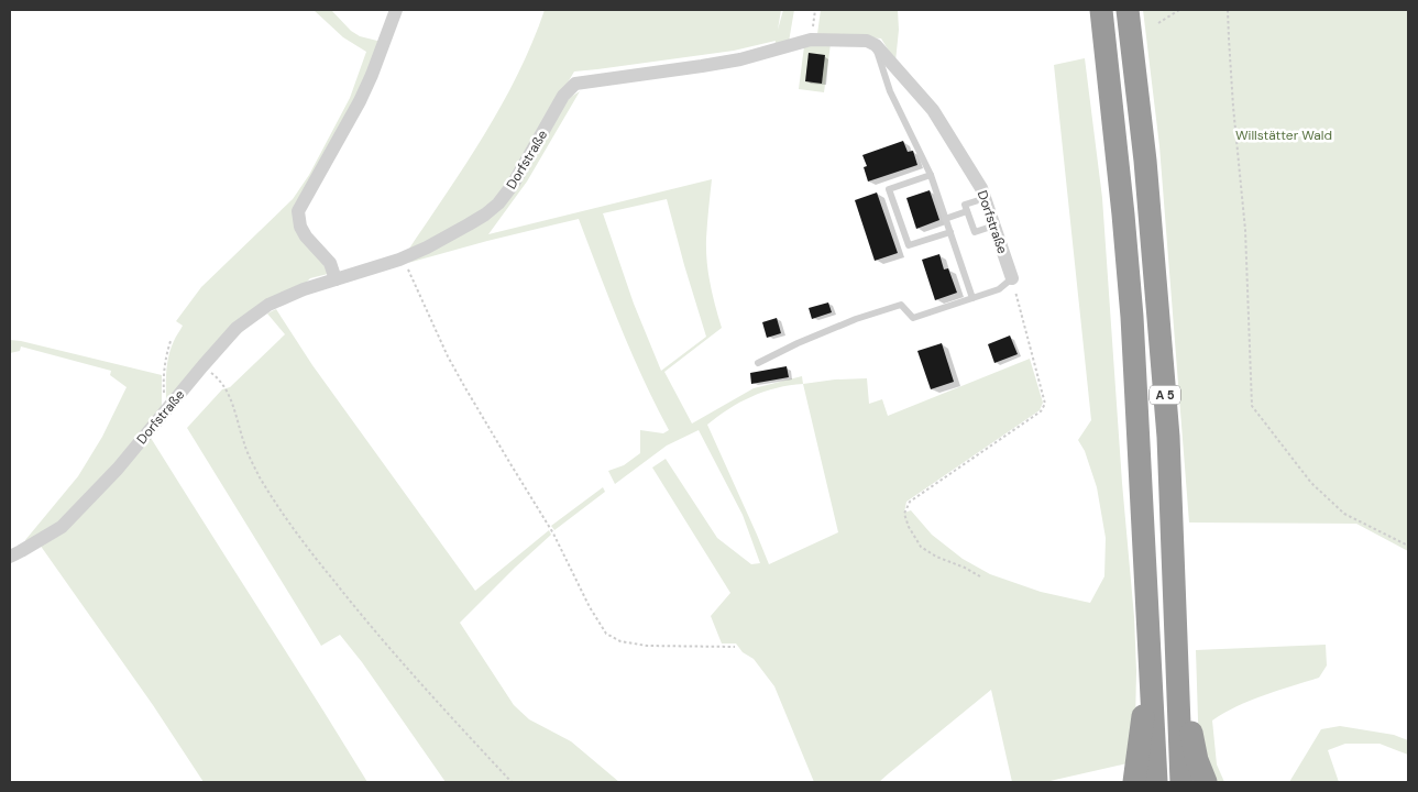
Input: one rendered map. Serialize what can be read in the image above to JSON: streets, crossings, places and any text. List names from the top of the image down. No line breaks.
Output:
{"streets":{"highway":["A 5"],"street":["Dorfstraße"]},"parks":["Willstätter Wald"]}
